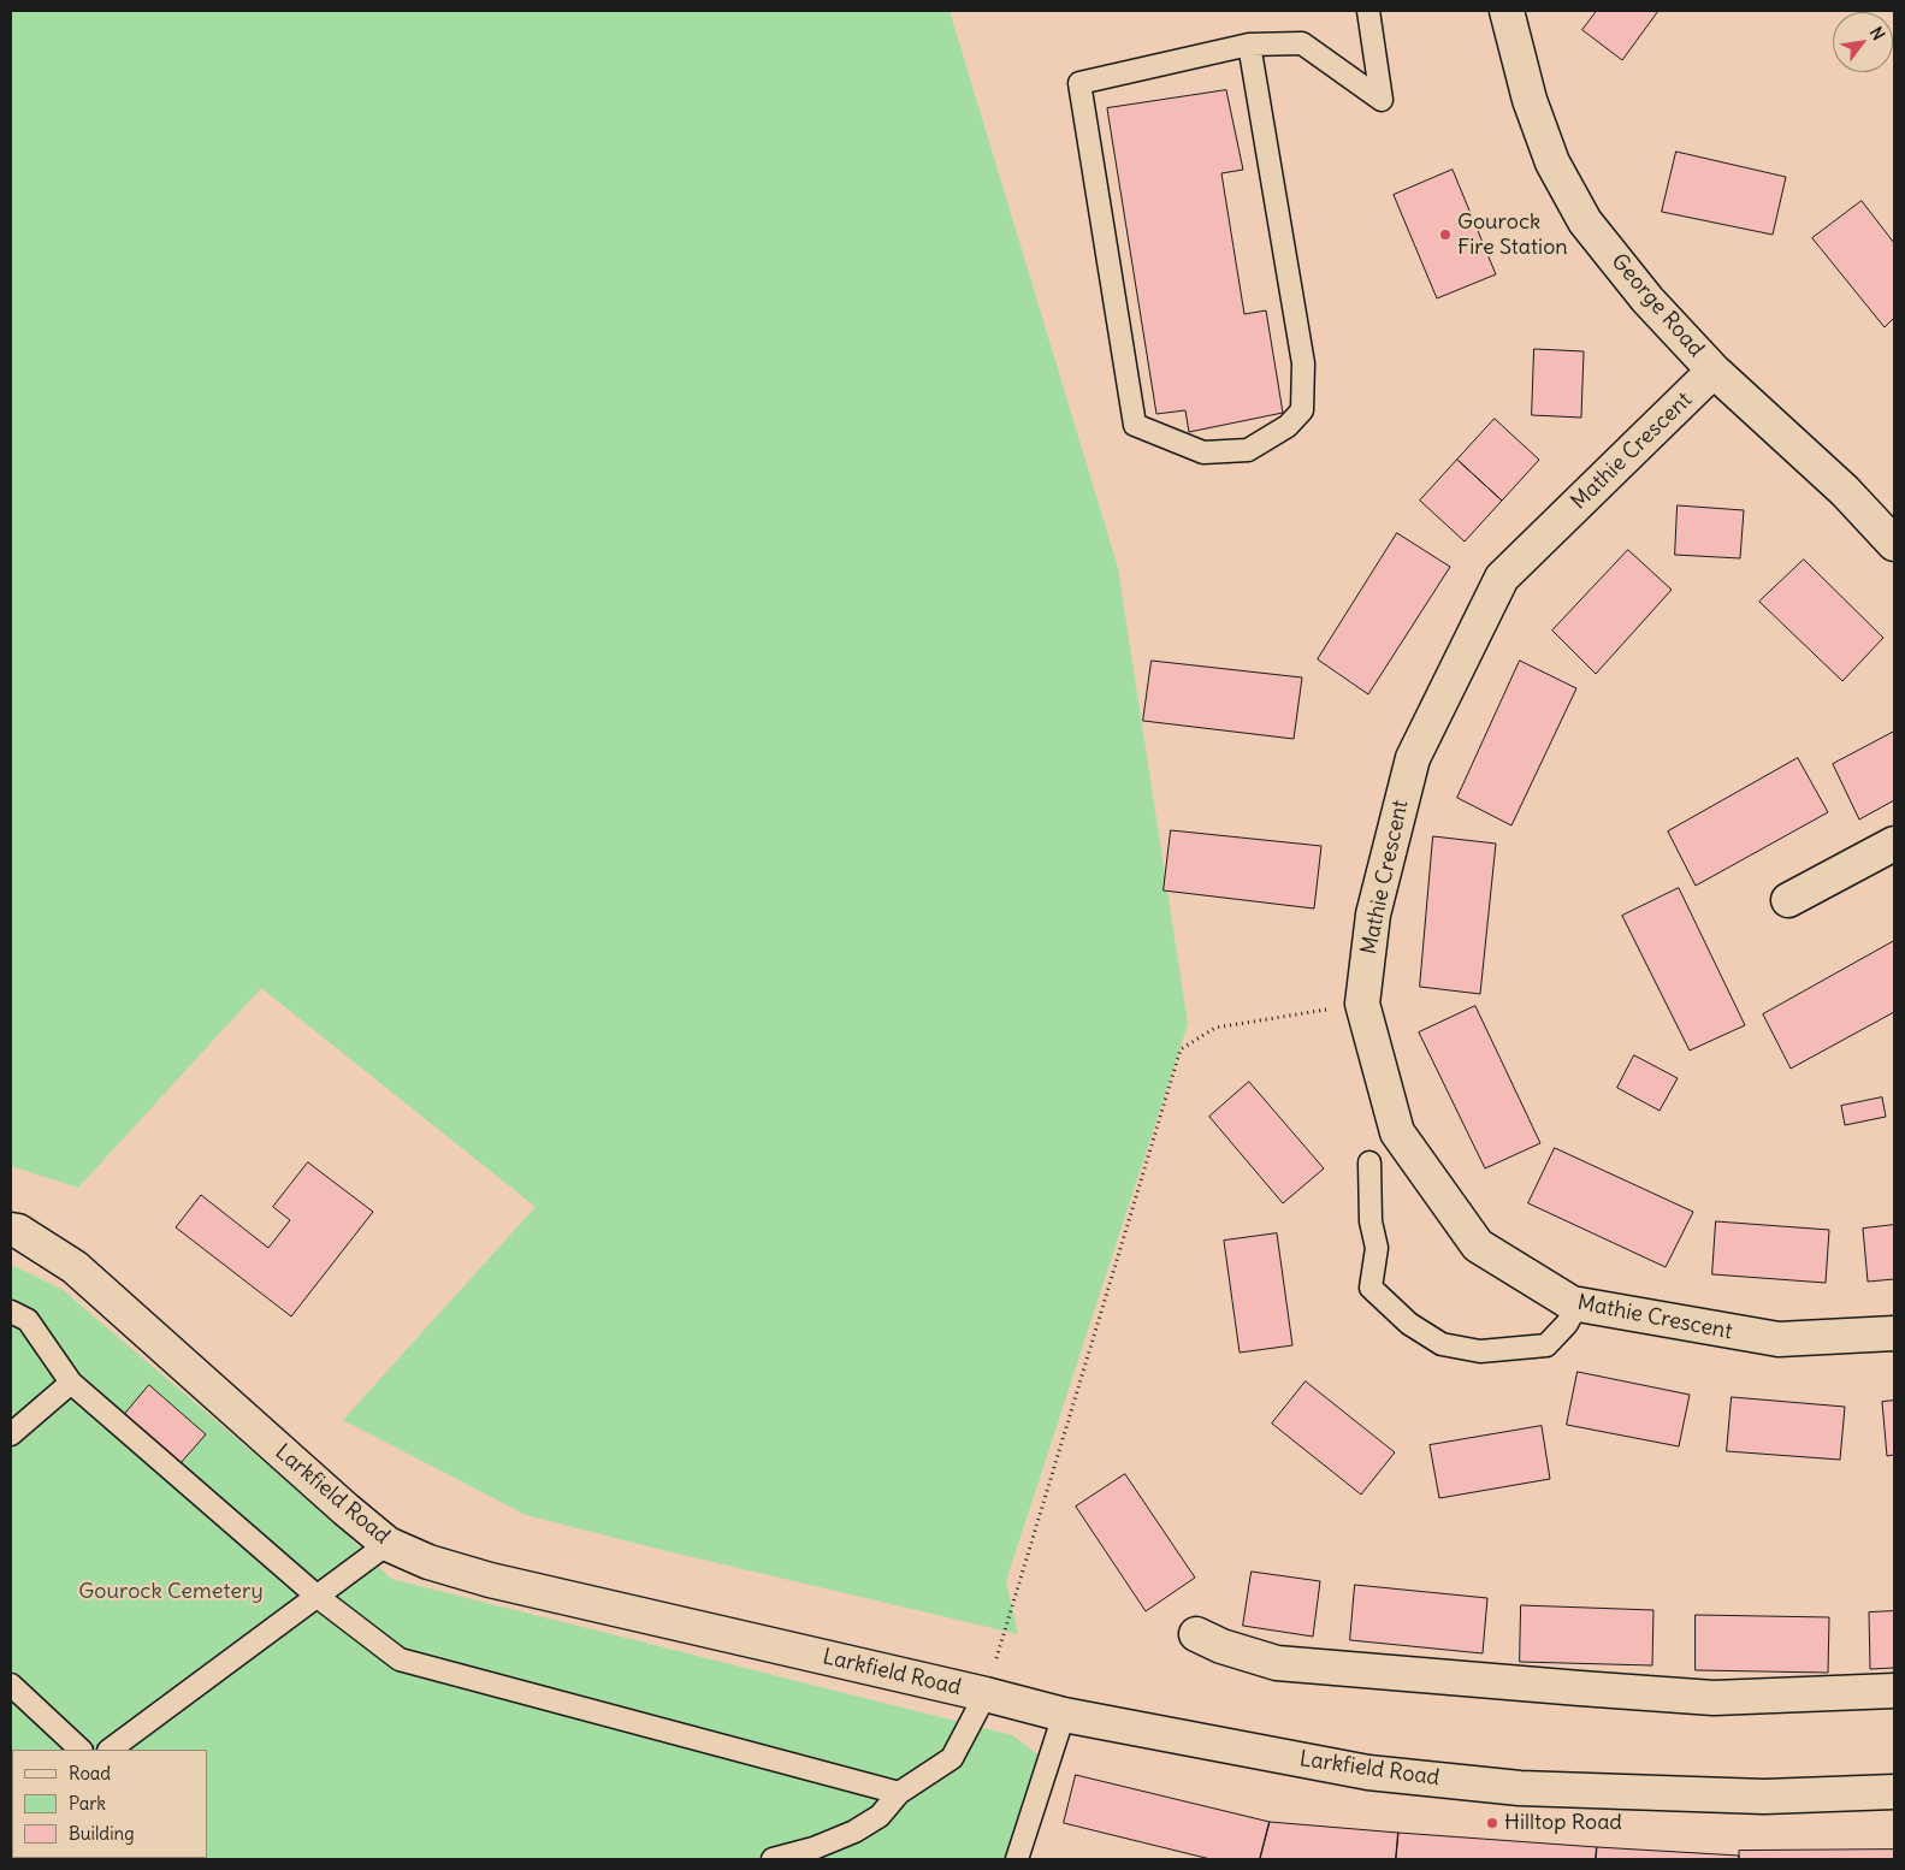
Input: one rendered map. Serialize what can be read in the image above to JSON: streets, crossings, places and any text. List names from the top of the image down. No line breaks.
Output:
{"streets":{"street":["George Road","Mathie Crescent","Larkfield Road"]},"crossings":[["George Road","Mathie Crescent"]],"parks":["Gourock Cemetery"],"places":["Gourock Fire Station","Hilltop Road"],"legend":["Road","Park","Building"],"north":"top right"}
